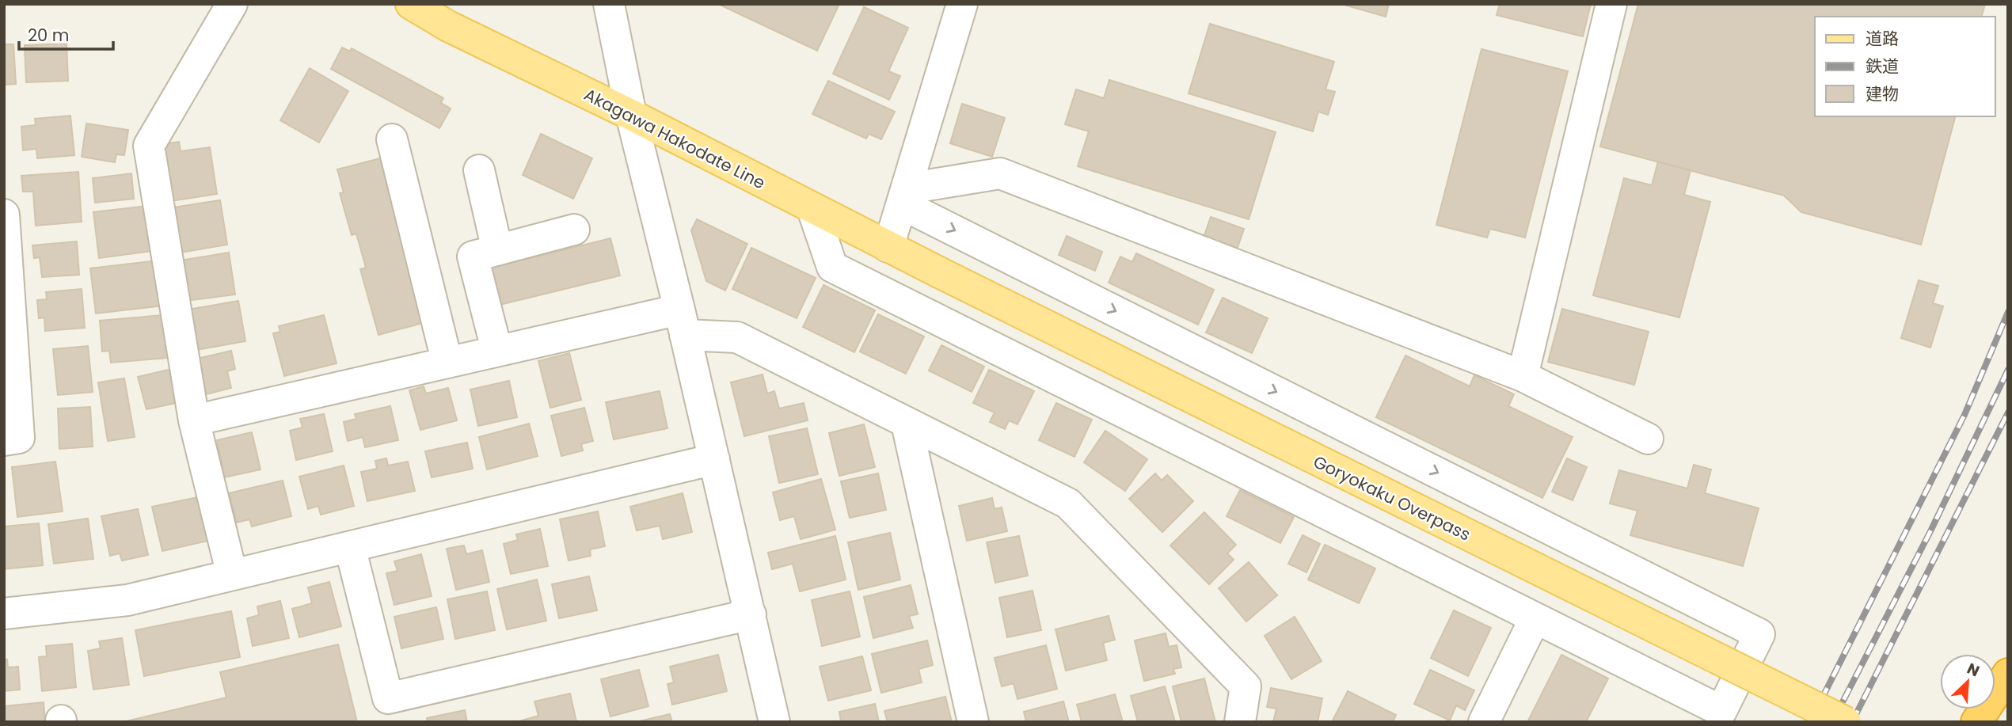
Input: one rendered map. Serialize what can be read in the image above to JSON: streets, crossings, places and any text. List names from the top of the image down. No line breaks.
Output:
{"streets":{"main road":["Akagawa Hakodate Line","Goryokaku Overpass"]},"crossings":[["Akagawa Hakodate Line","Goryokaku Overpass"]],"legend":["道路","鉄道","建物"],"scale_bar":"20 m","north":"top right"}
